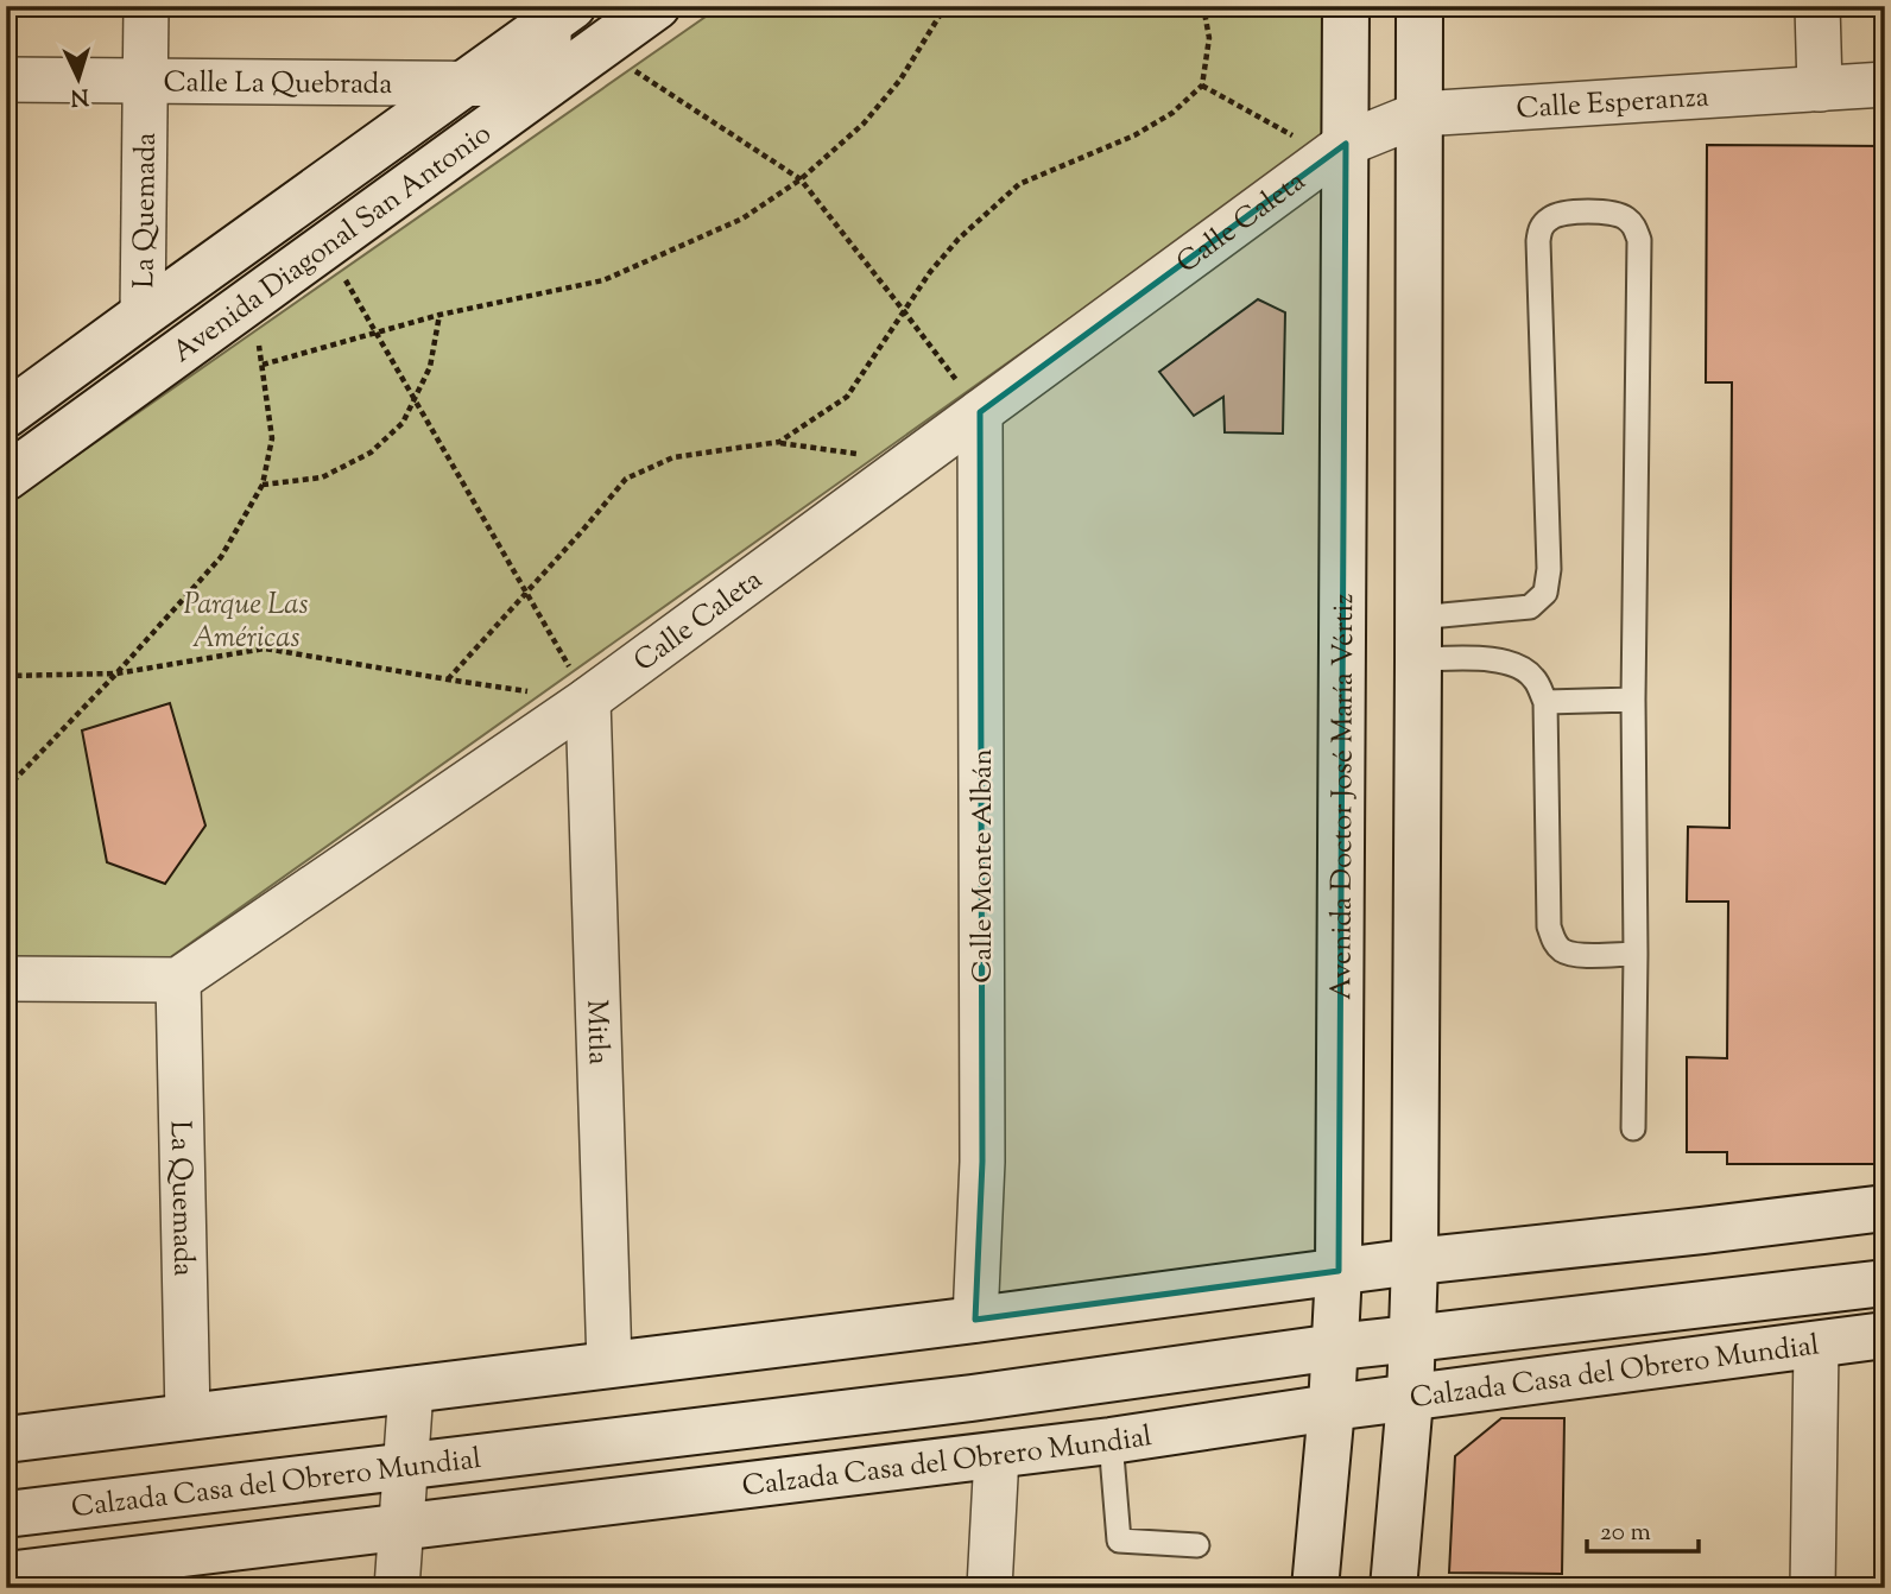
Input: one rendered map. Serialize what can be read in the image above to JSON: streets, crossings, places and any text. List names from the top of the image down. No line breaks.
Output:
{"streets":{"street":["Calle La Quebrada","Calle Esperanza","La Quemada","Calle Caleta","Avenida Diagonal San Antonio","Avenida Doctor José María Vértiz","Calle Monte Albán","Mitla","Calzada Casa del Obrero Mundial"]},"crossings":[["Calle La Quebrada","La Quemada"],["Calle La Quebrada","Avenida Diagonal San Antonio"],["Calle Esperanza","Calle Caleta"],["Calle Esperanza","Avenida Doctor José María Vértiz"],["La Quemada","Calle Caleta"],["La Quemada","Avenida Diagonal San Antonio"],["Calle Caleta","Avenida Doctor José María Vértiz"],["Calle Caleta","Calle Monte Albán"],["Calle Caleta","Mitla"],["Avenida Doctor José María Vértiz","Calzada Casa del Obrero Mundial"]],"parks":["Parque Las Américas"],"scale_bar":"20 m","north":"bottom"}
